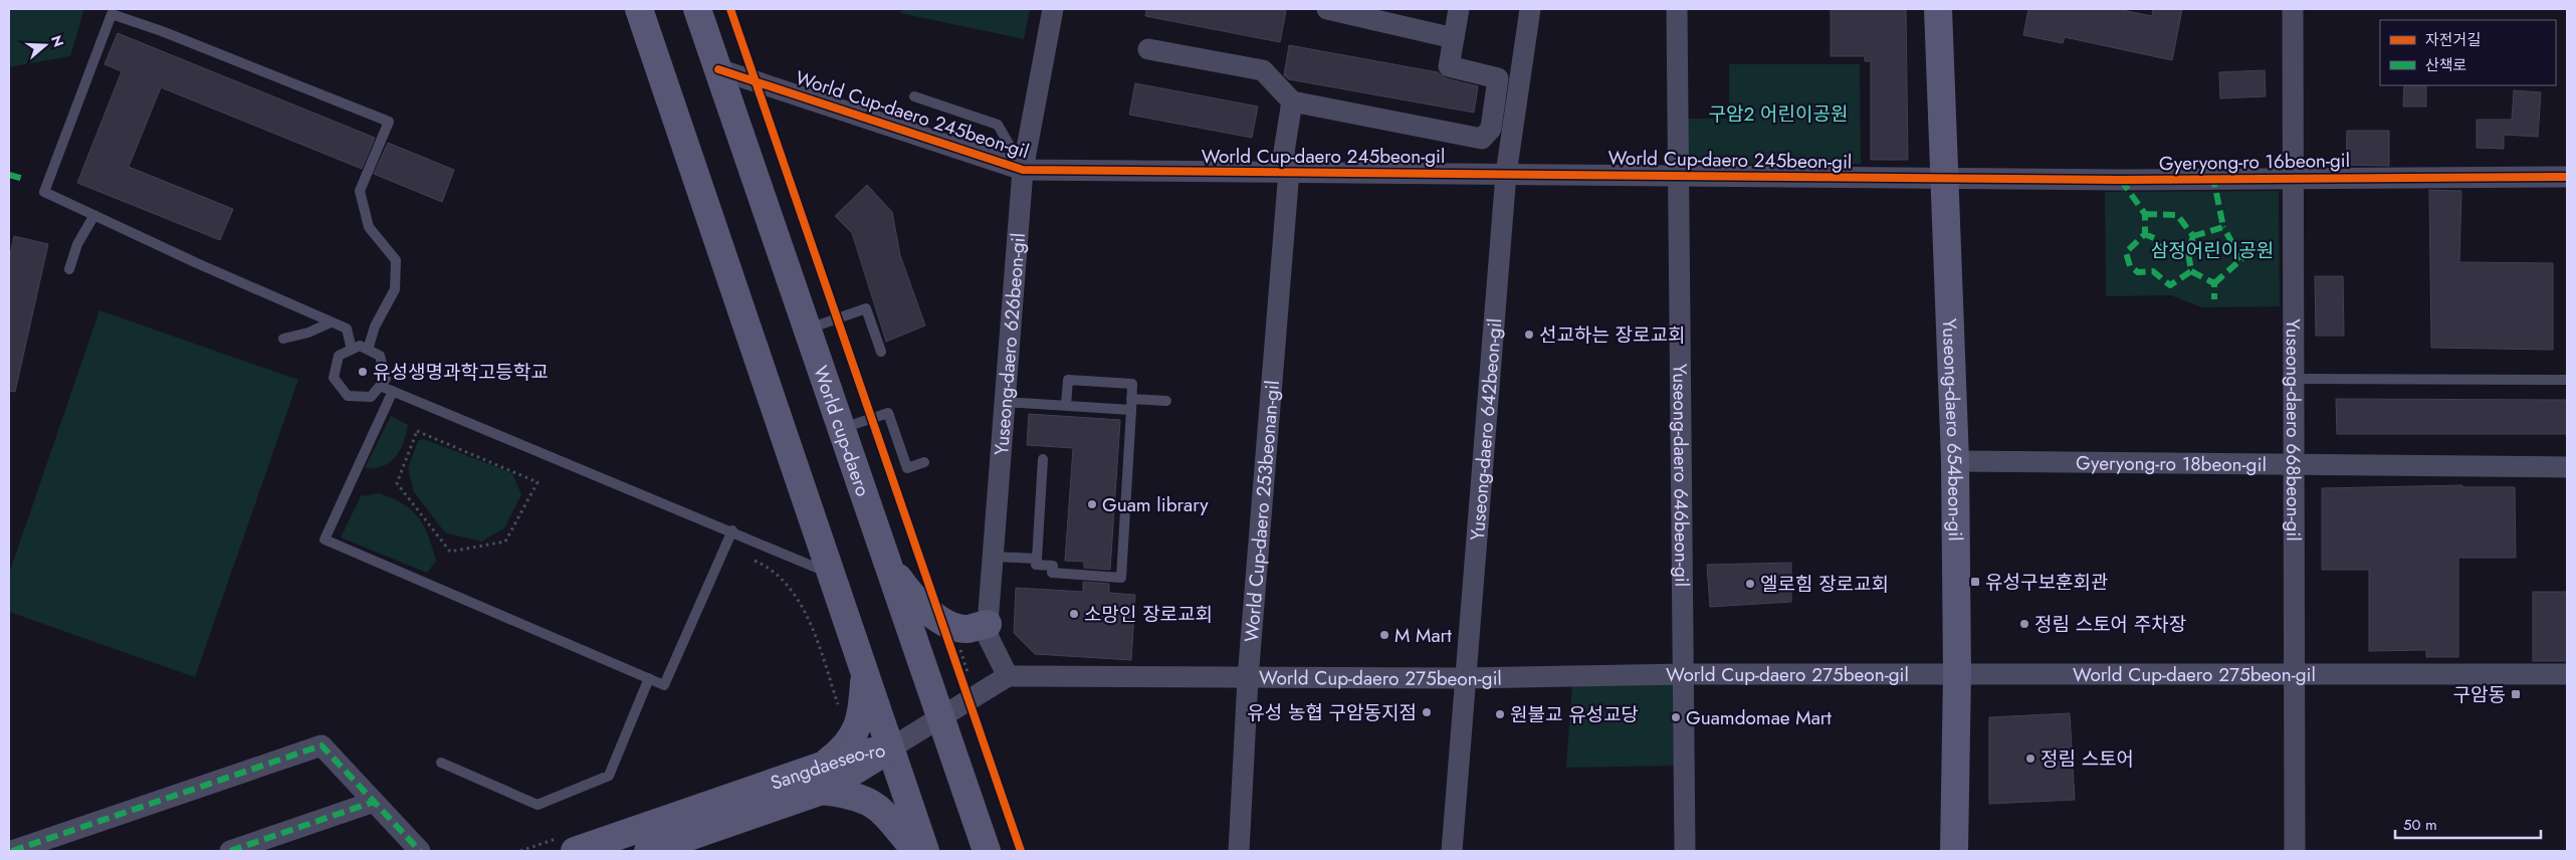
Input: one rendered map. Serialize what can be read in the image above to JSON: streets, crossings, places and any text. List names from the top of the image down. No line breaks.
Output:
{"streets":{"street":["World Cup-daero 245beon-gil","Gyeryong-ro 16beon-gil","Yuseong-daero 626beon-gil","Yuseong-daero 642beon-gil","World cup-daero","Yuseong-daero 654beon-gil","Yuseong-daero 668beon-gil","Gyeryong-ro 18beon-gil","Yuseong-daero 646beon-gil","World Cup-daero 253beonan-gil","World Cup-daero 275beon-gil","Sangdaeseo-ro"]},"crossings":[["World Cup-daero 245beon-gil","Gyeryong-ro 16beon-gil"],["World Cup-daero 245beon-gil","Yuseong-daero 626beon-gil"],["World Cup-daero 245beon-gil","Yuseong-daero 642beon-gil"],["World Cup-daero 245beon-gil","World cup-daero"],["World Cup-daero 245beon-gil","Yuseong-daero 654beon-gil"],["World Cup-daero 245beon-gil","Yuseong-daero 646beon-gil"],["World Cup-daero 245beon-gil","World Cup-daero 253beonan-gil"],["Gyeryong-ro 16beon-gil","Yuseong-daero 654beon-gil"],["Gyeryong-ro 16beon-gil","Yuseong-daero 668beon-gil"],["Yuseong-daero 626beon-gil","World Cup-daero 275beon-gil"],["Yuseong-daero 642beon-gil","World Cup-daero 275beon-gil"],["Yuseong-daero 654beon-gil","Gyeryong-ro 18beon-gil"],["Yuseong-daero 654beon-gil","World Cup-daero 275beon-gil"],["Yuseong-daero 668beon-gil","Gyeryong-ro 18beon-gil"],["Yuseong-daero 668beon-gil","World Cup-daero 275beon-gil"],["Yuseong-daero 646beon-gil","World Cup-daero 275beon-gil"],["World Cup-daero 253beonan-gil","World Cup-daero 275beon-gil"]],"parks":["구암2 어린이공원","삼정어린이공원"],"places":{"other":["선교하는 장로교회","유성생명과학고등학교","Guam library","엘로힘 장로교회","소망인 장로교회","정림 스토어 주차장","M Mart","유성 농협 구암동지점","원불교 유성교당","Guamdomae Mart","정림 스토어"],"transit":["유성구보훈회관","구암동"]},"legend":["자전거길","산책로"],"scale_bar":"50 m","north":"right"}
